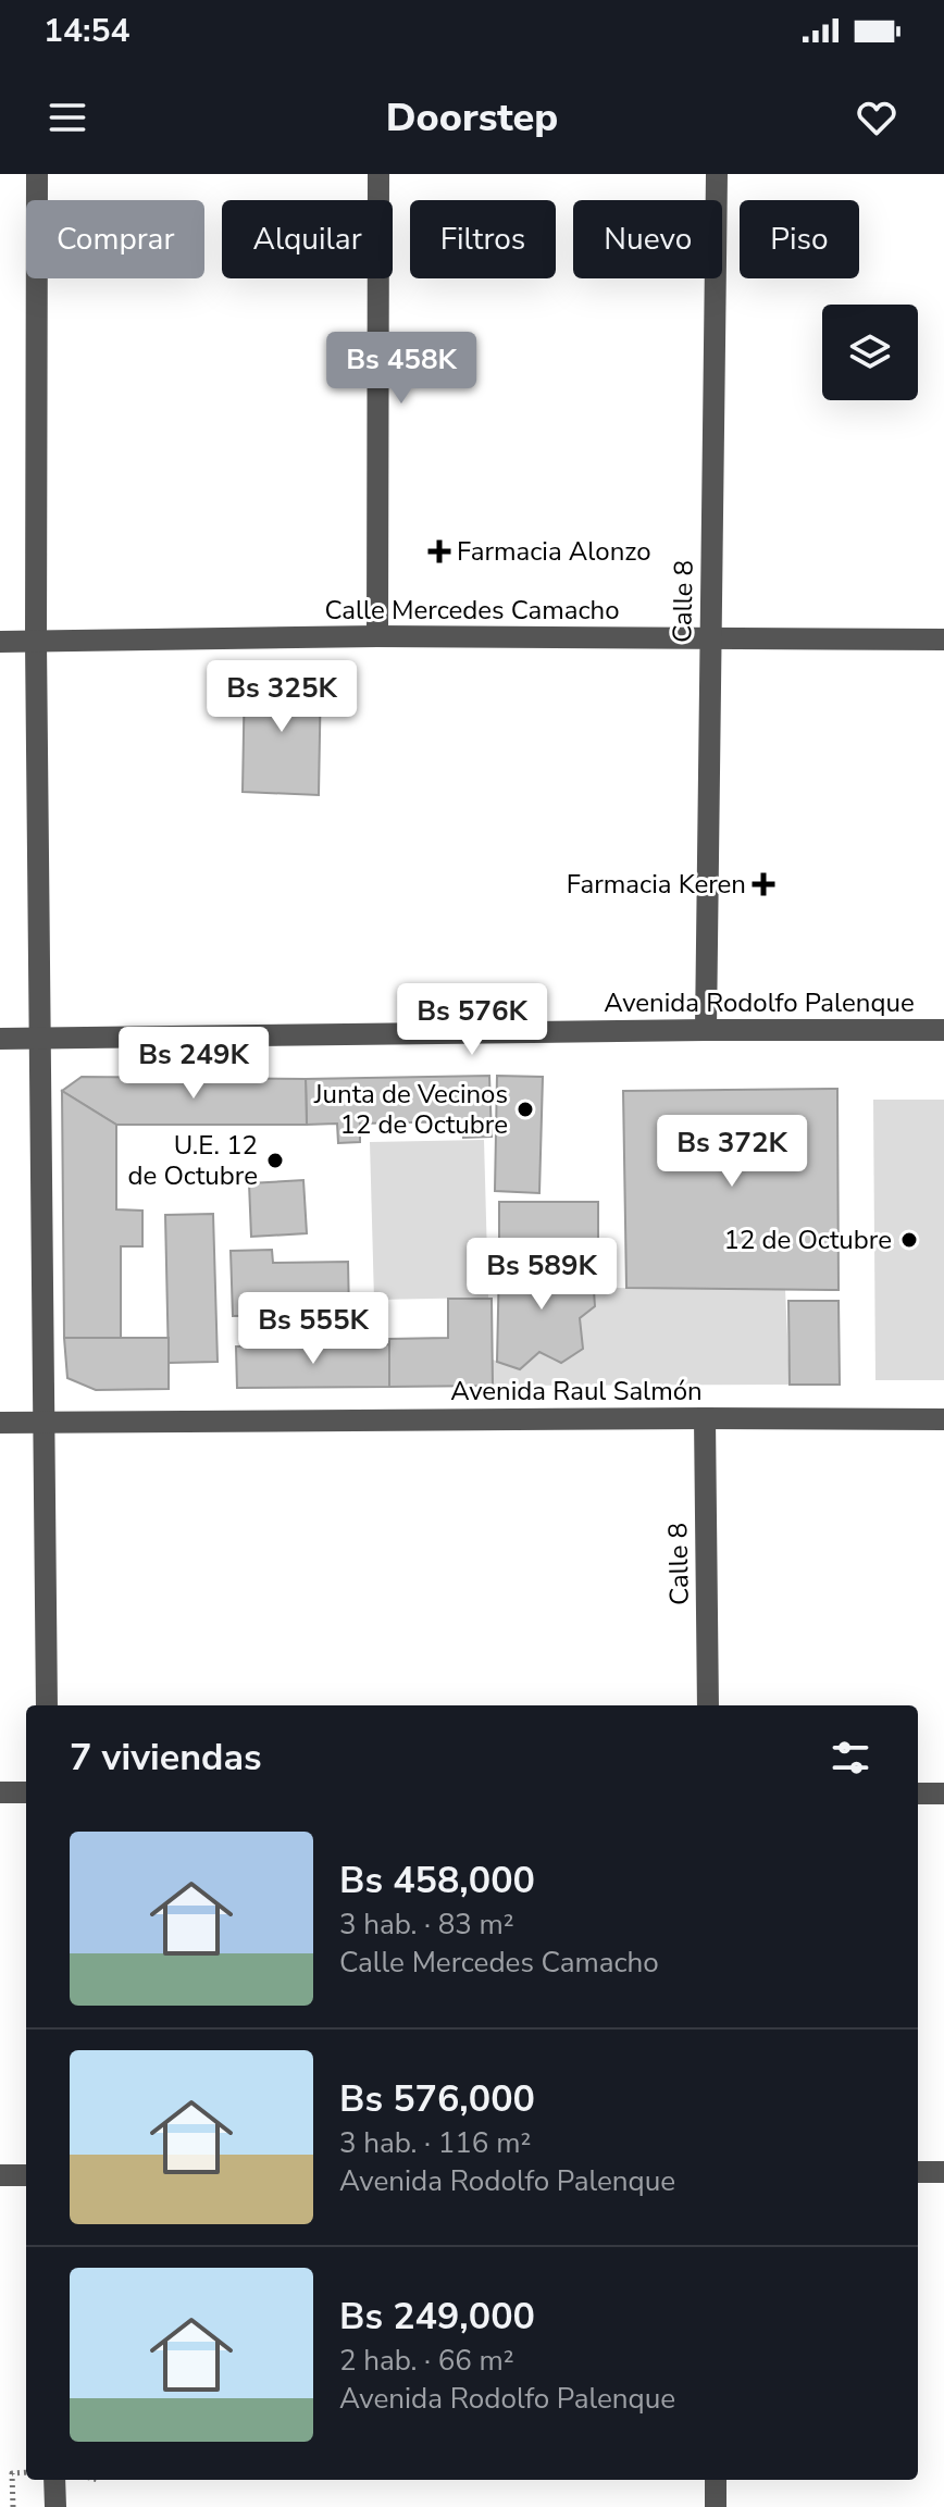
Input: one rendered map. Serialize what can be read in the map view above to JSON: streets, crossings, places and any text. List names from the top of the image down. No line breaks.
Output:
{"streets":{"street":["Calle 8","Calle Mercedes Camacho","Avenida Rodolfo Palenque","Avenida Raul Salmón"]},"crossings":[["Calle 8","Calle Mercedes Camacho"],["Calle 8","Avenida Rodolfo Palenque"],["Calle 8","Avenida Raul Salmón"]],"places":{"health":["Farmacia Alonzo","Farmacia Keren"],"other":["Junta de Vecinos 12 de Octubre","U.E. 12 de Octubre","12 de Octubre"]},"page":{"status":"14:54","header":"Doorstep","chip":["Comprar","Alquilar","Filtros","Nuevo","Piso"],"price":["Bs 458K","Bs 325K","Bs 576K","Bs 249K","Bs 372K","Bs 589K","Bs 555K"],"heading":"7 viviendas","list":[{"name":"Bs 458,000","note":"3 hab. · 83 m² · Calle Mercedes Camacho"},{"name":"Bs 576,000","note":"3 hab. · 116 m² · Avenida Rodolfo Palenque"},{"name":"Bs 249,000","note":"2 hab. · 66 m² · Avenida Rodolfo Palenque"}]}}
